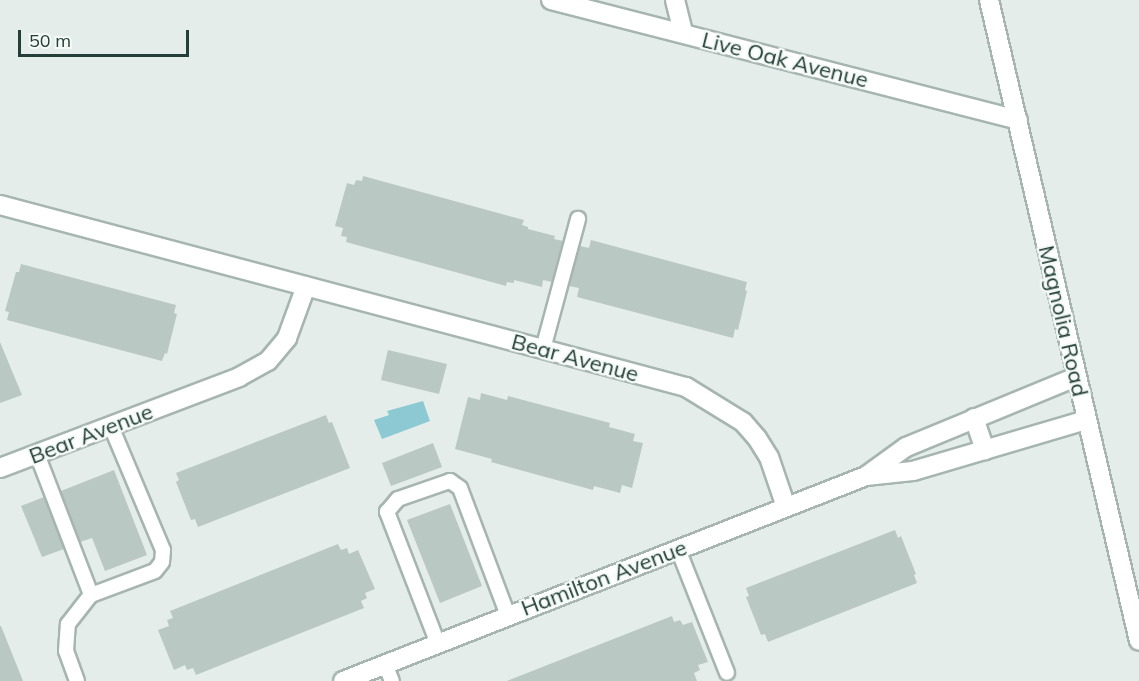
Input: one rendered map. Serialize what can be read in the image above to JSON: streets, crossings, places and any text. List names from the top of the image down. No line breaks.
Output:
{"streets":{"street":["Live Oak Avenue","Magnolia Road","Bear Avenue","Hamilton Avenue"]},"crossings":[["Live Oak Avenue","Magnolia Road"],["Magnolia Road","Hamilton Avenue"],["Bear Avenue","Hamilton Avenue"]],"scale_bar":"50 m"}
